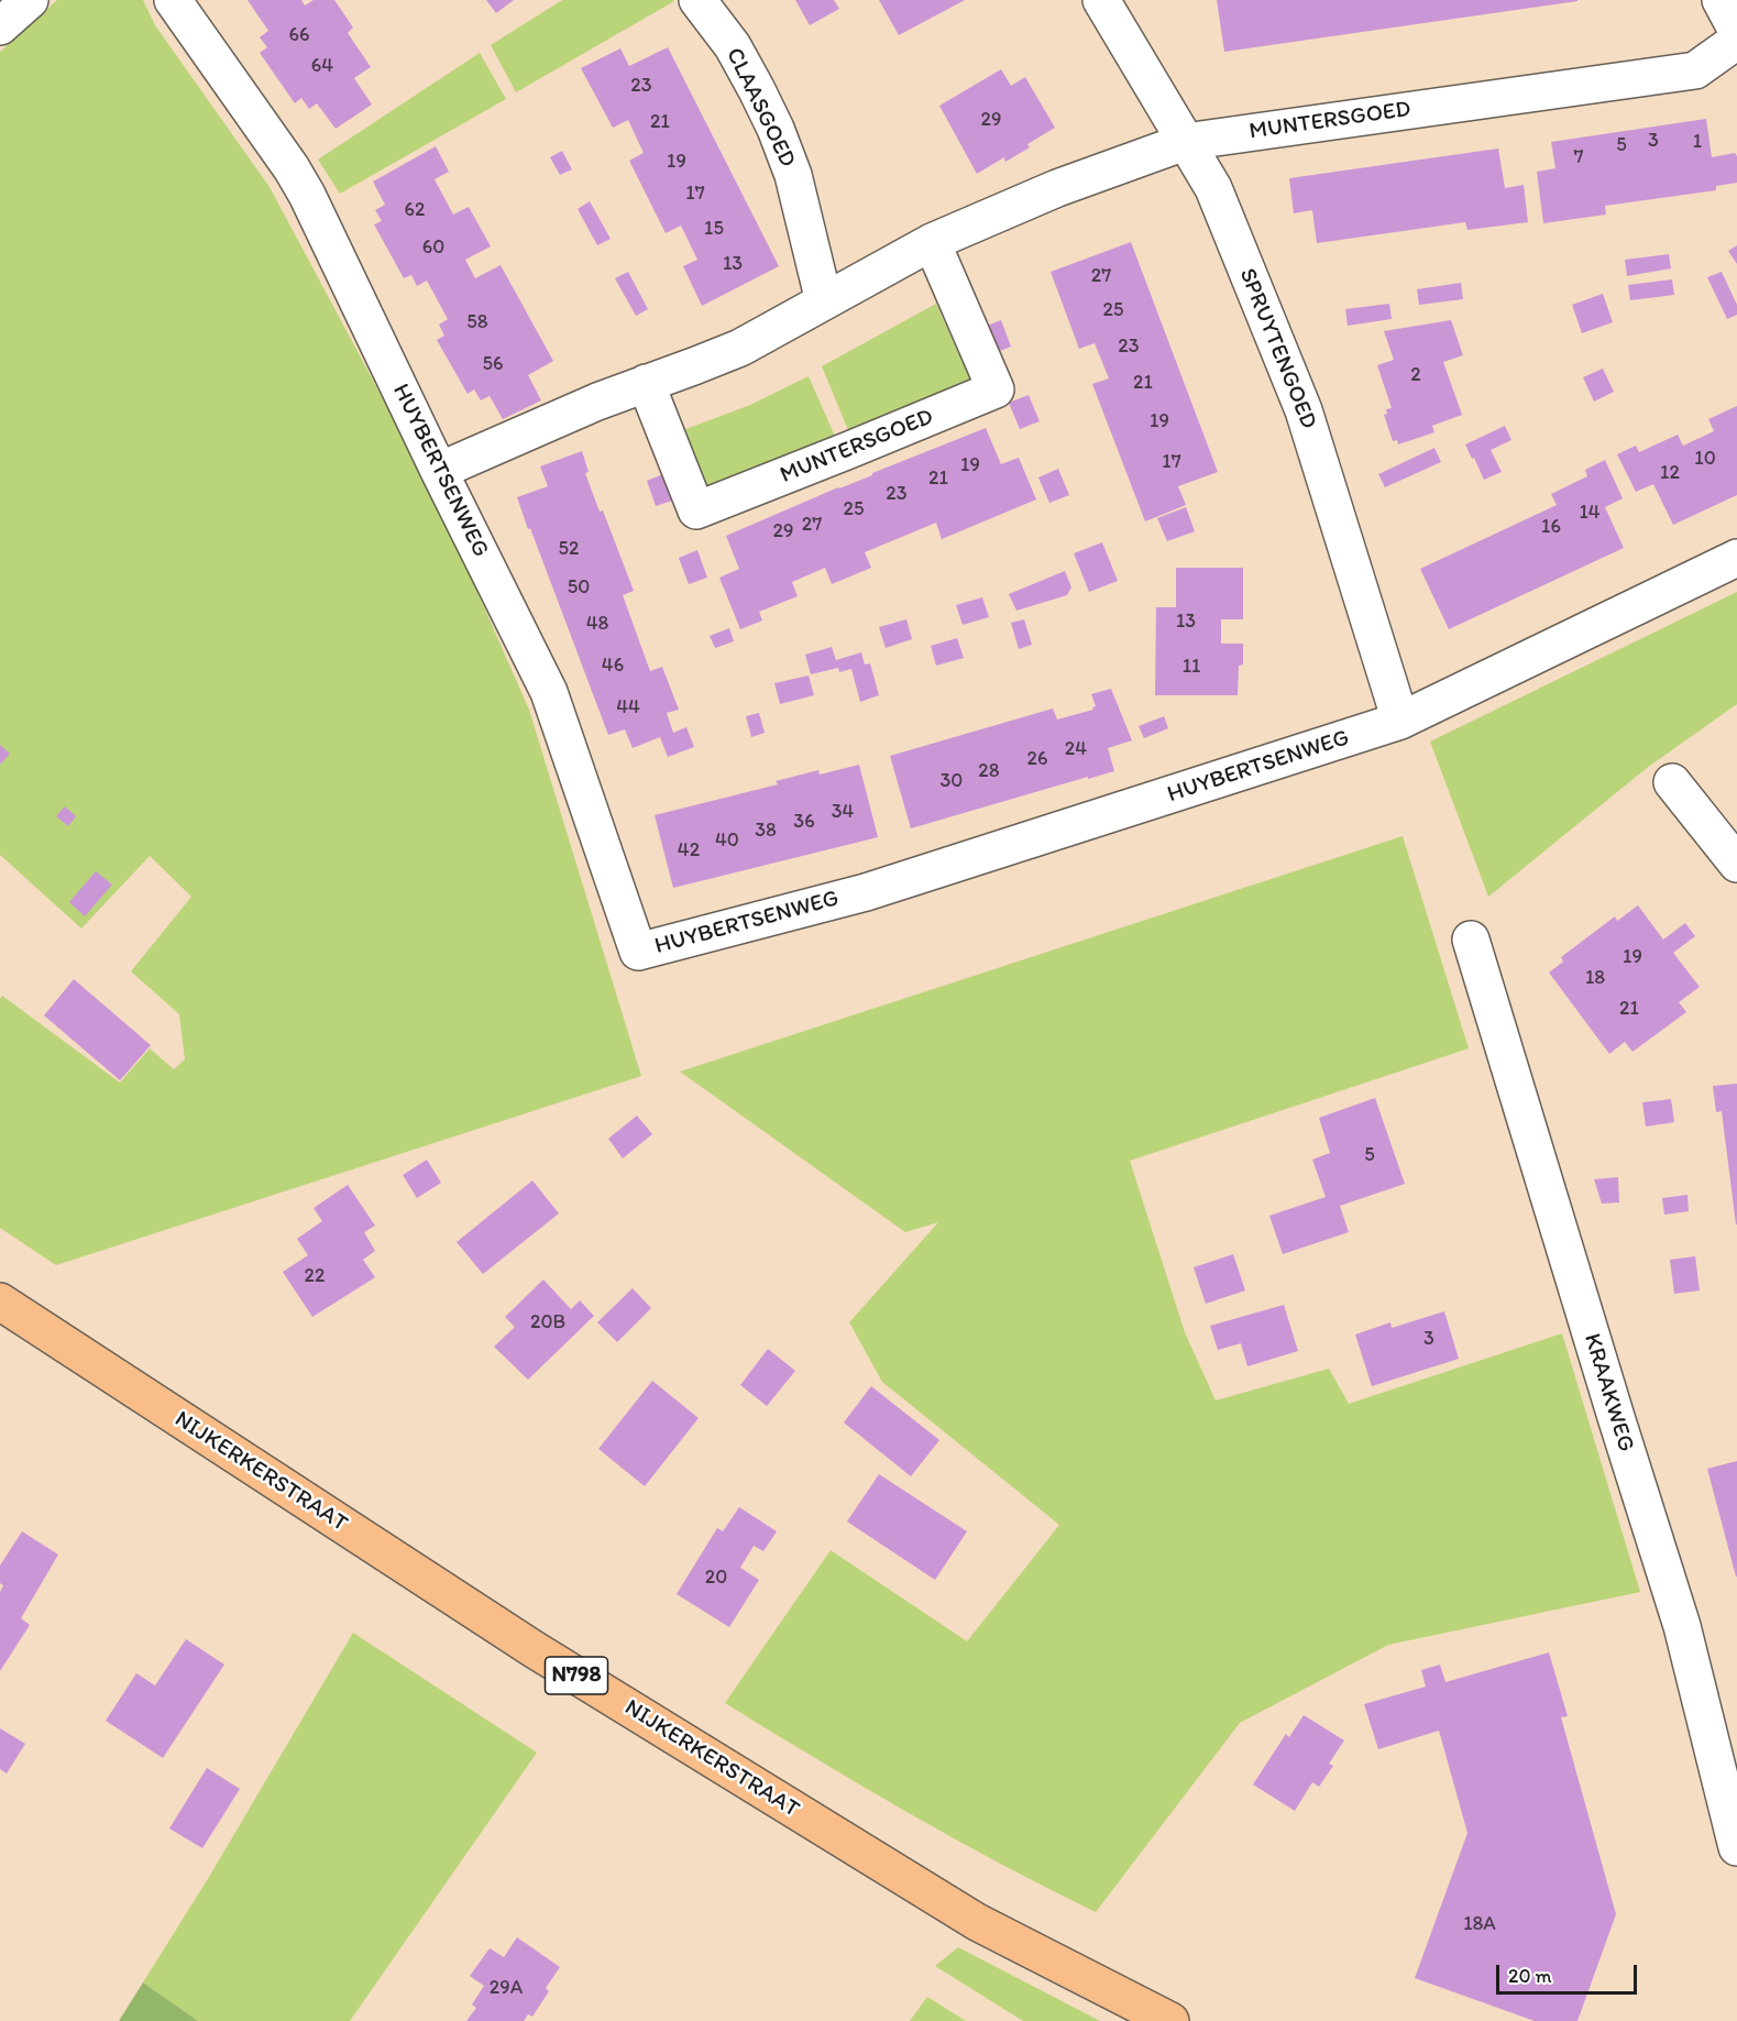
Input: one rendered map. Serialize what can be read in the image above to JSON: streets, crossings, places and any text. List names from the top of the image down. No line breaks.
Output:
{"streets":{"main road":["NIJKERKERSTRAAT","N798"],"street":["CLAASGOED","MUNTERSGOED","SPRUYTENGOED","HUYBERTSENWEG","KRAAKWEG"]},"crossings":[["CLAASGOED","MUNTERSGOED"],["MUNTERSGOED","SPRUYTENGOED"],["MUNTERSGOED","HUYBERTSENWEG"],["SPRUYTENGOED","HUYBERTSENWEG"]],"house_numbers":["66","64","23","29","21","3","1","5","7","19","17","62","15","60","13","27","25","58","23","56","2","21","19","10","17","19","12","21","23","25","14","27","16","29","52","50","13","48","46","11","44","24","26","28","30","34","36","38","40","42","19","18","21","5","22","20B","3","20","18A","29A"],"scale_bar":"20 m"}
